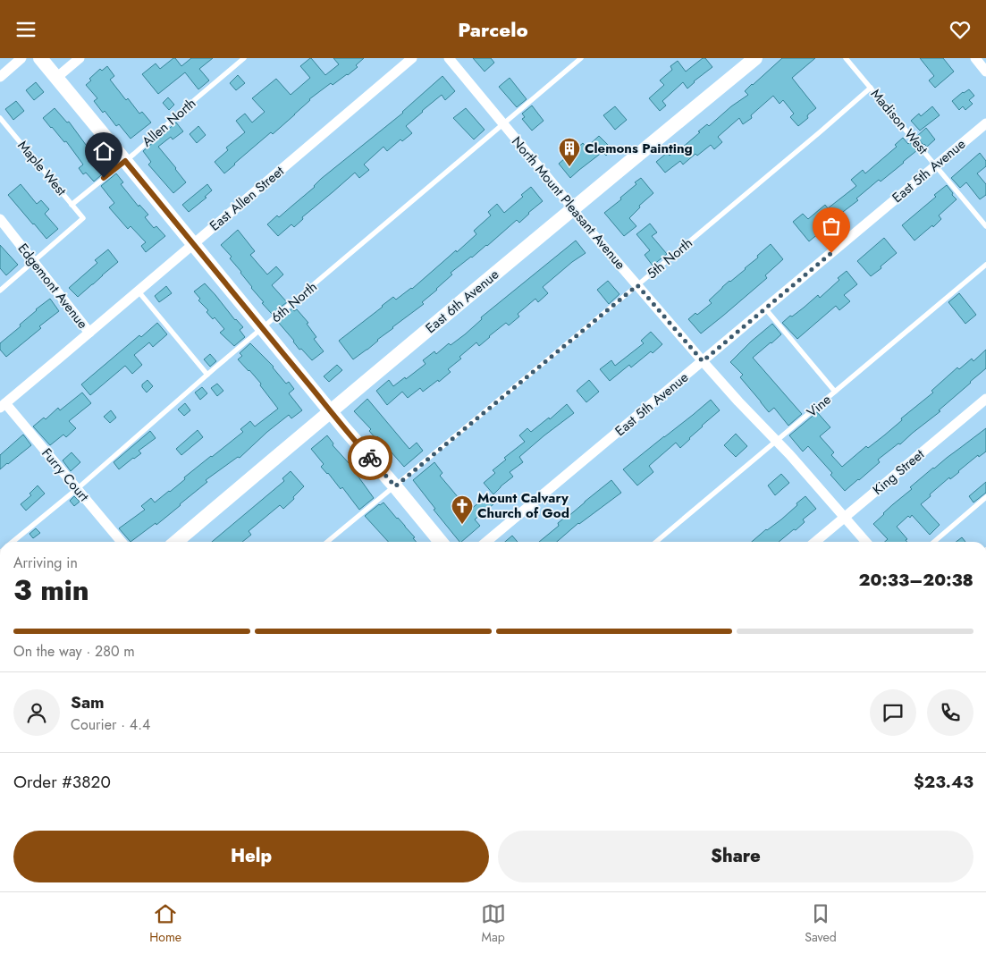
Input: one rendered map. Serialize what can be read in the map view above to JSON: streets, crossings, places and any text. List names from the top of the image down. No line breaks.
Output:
{"streets":{"street":["East 5th Avenue","East Allen Street","North Mount Pleasant Avenue","Edgemont Avenue","East 6th Avenue","King Street","Furry Court"],"lane":["Madison West","Allen North","Maple West","5th North","6th North","Vine"]},"crossings":[["Madison West","East 5th Avenue"],["Madison West","5th North"],["Allen North","Maple West"],["Maple West","Edgemont Avenue"],["East 5th Avenue","North Mount Pleasant Avenue"],["East Allen Street","Edgemont Avenue"],["East Allen Street","Furry Court"],["North Mount Pleasant Avenue","5th North"],["North Mount Pleasant Avenue","East 6th Avenue"],["North Mount Pleasant Avenue","6th North"],["North Mount Pleasant Avenue","Vine"],["North Mount Pleasant Avenue","King Street"],["6th North","Furry Court"]],"places":{"building":["Clemons Painting"],"church":["Mount Calvary Church of God"]},"page":{"header":"Parcelo","heading":["3 min","Arriving in","20:33–20:38"],"panel":["Sam","Courier · 4.4","Order #3820","$23.43"],"bar":"On the way · 280 m","buttons":["Help","Share"],"tabs":["Home","Map","Saved"]}}
